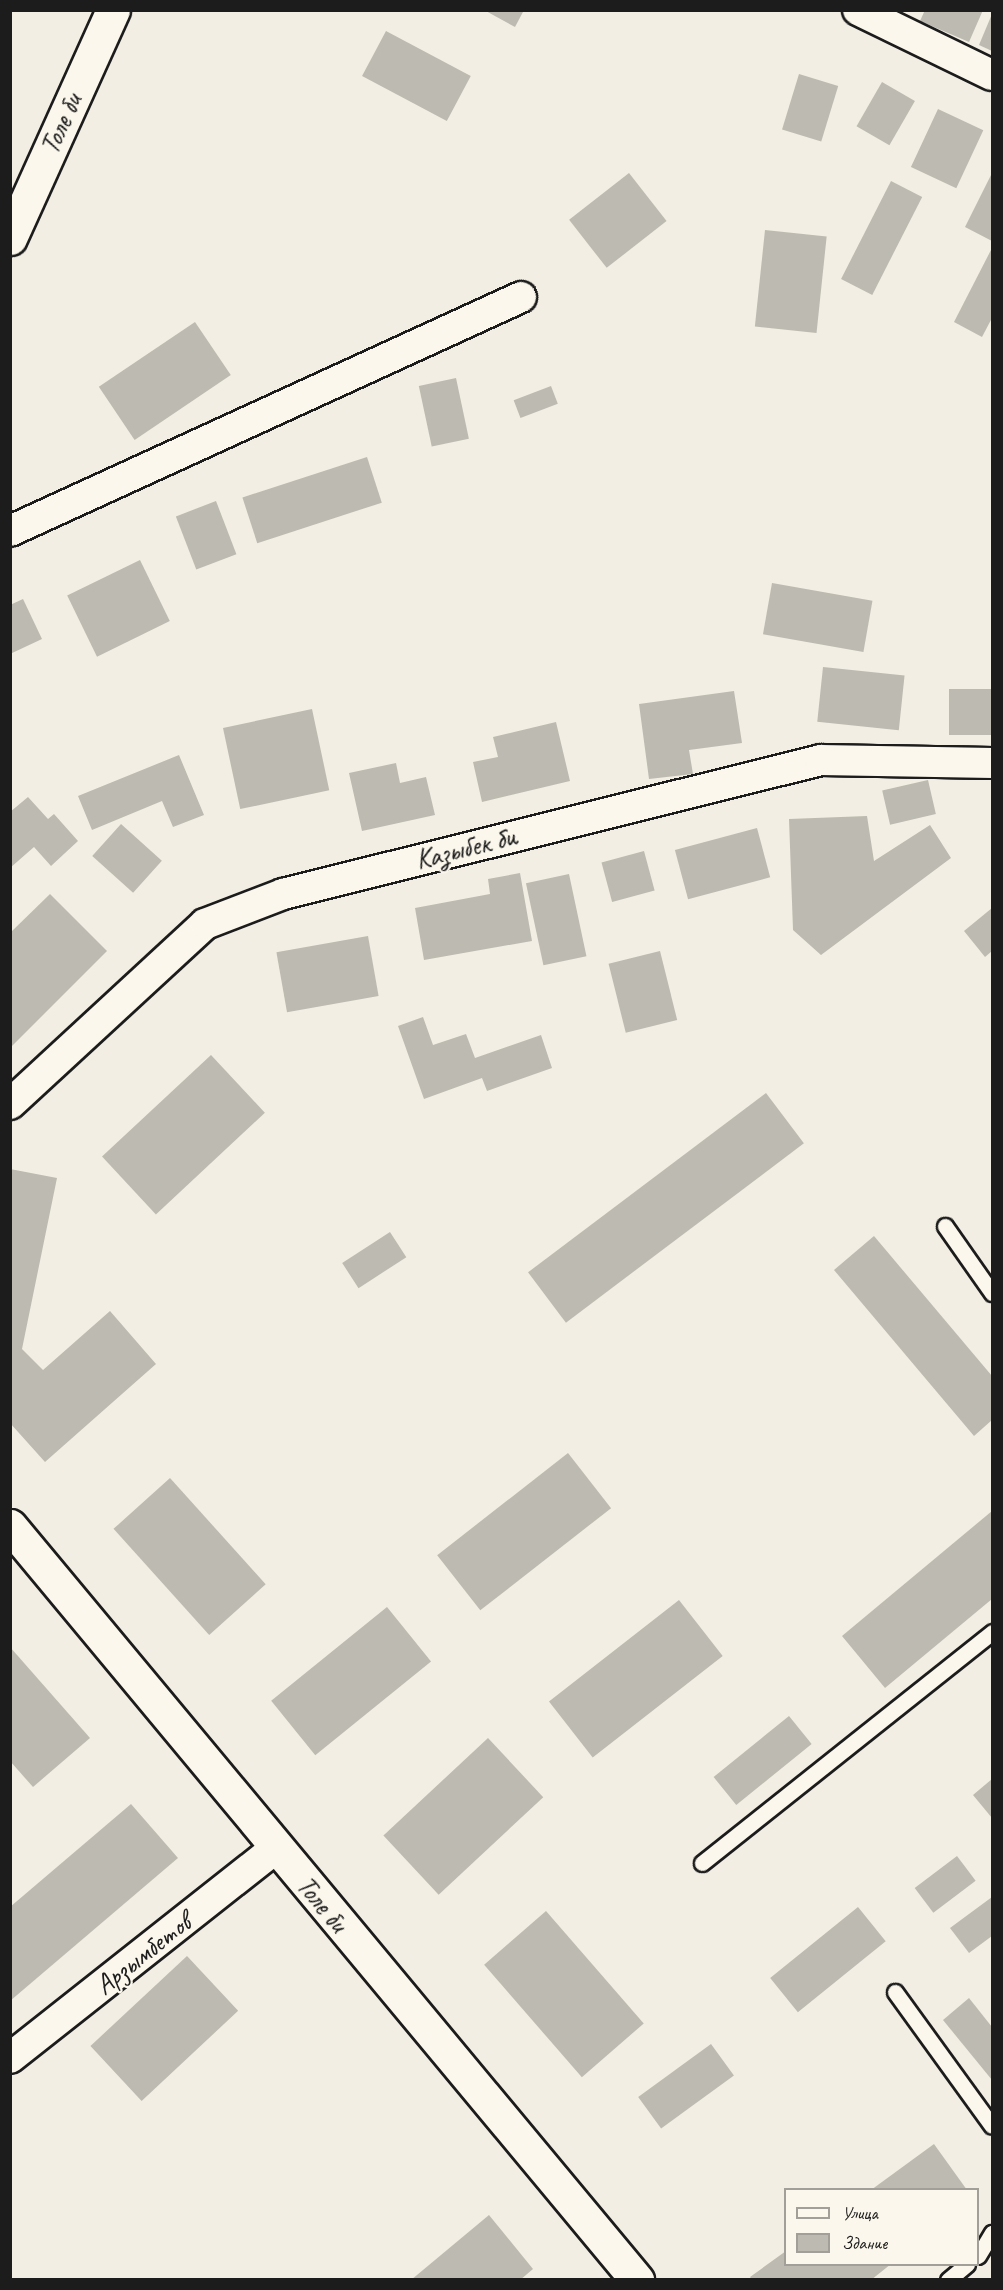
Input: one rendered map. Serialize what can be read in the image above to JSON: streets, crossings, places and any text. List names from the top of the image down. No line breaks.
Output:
{"streets":{"main road":["Толе би"],"street":["Казыбек би","Арзымбетов"]},"crossings":[["Толе би","Арзымбетов"]],"legend":["Улица","Здание"]}
